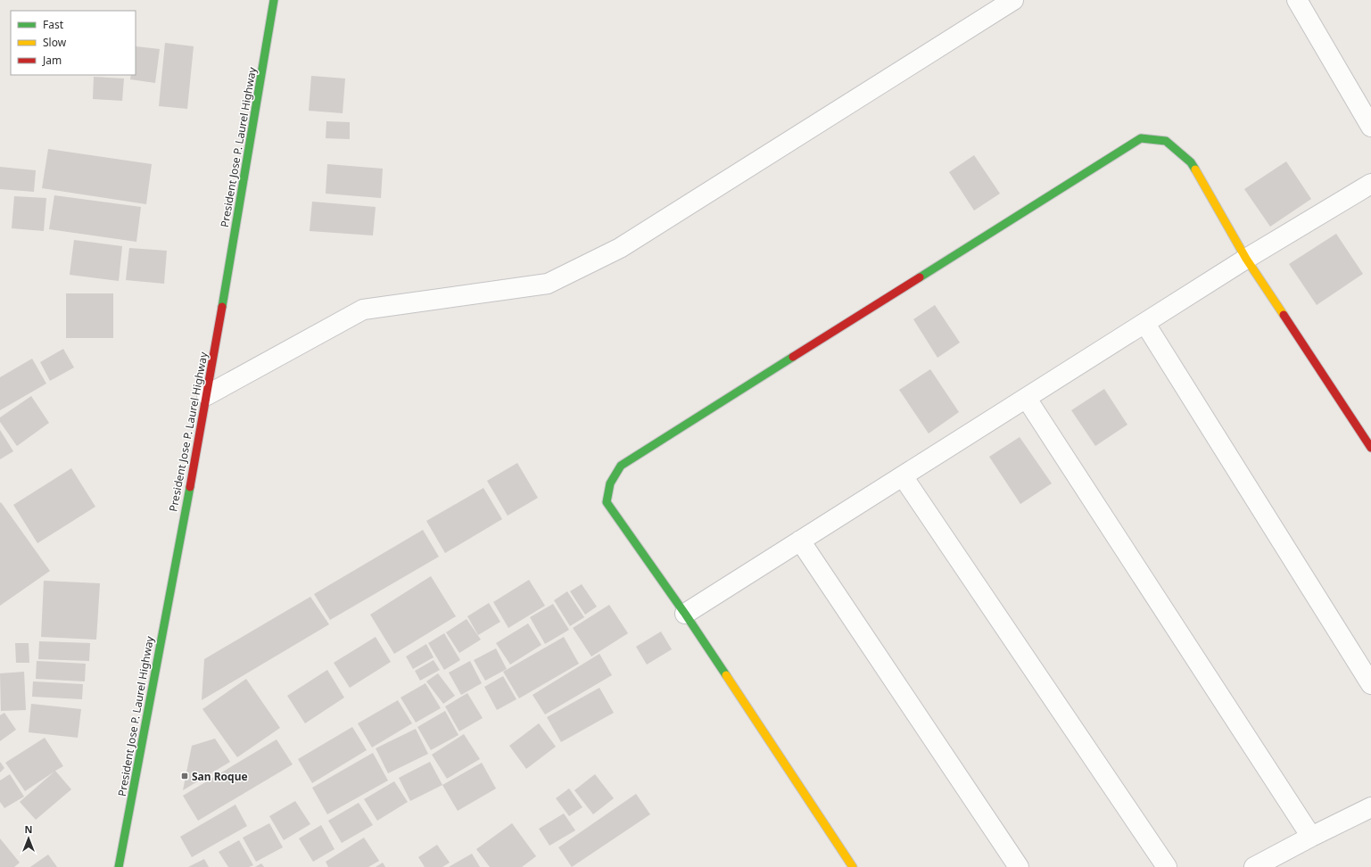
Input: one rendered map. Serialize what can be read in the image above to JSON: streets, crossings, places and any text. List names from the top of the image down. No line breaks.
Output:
{"streets":{"main road":["President Jose P. Laurel Highway"]},"places":{"transit":["San Roque"]},"legend":["Fast","Slow","Jam"],"north":"top"}
